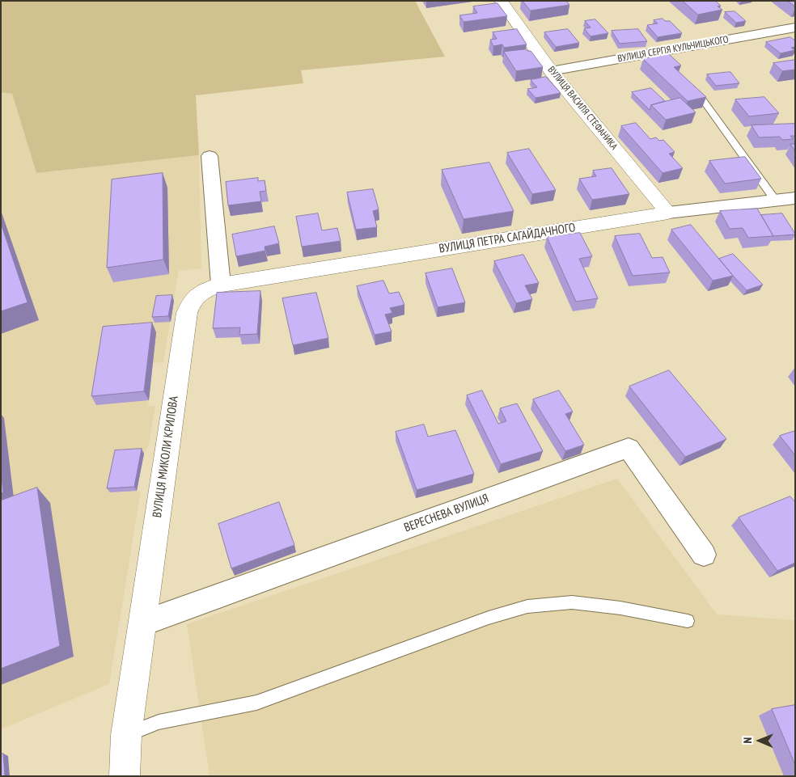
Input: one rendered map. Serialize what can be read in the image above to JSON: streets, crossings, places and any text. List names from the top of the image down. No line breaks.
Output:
{"streets":{"street":["ВУЛИЦЯ СЕРГІЯ КУЛЬЧИЦЬКОГО","ВУЛИЦЯ ВАСИЛЯ СТЕФАНИКА","ВУЛИЦЯ ПЕТРА САГАЙДАЧНОГО","ВУЛИЦЯ МИКОЛИ КРИЛОВА","ВЕРЕСНЕВА ВУЛИЦЯ"]},"crossings":[["ВУЛИЦЯ СЕРГІЯ КУЛЬЧИЦЬКОГО","ВУЛИЦЯ ВАСИЛЯ СТЕФАНИКА"],["ВУЛИЦЯ ВАСИЛЯ СТЕФАНИКА","ВУЛИЦЯ ПЕТРА САГАЙДАЧНОГО"],["ВУЛИЦЯ ПЕТРА САГАЙДАЧНОГО","ВУЛИЦЯ МИКОЛИ КРИЛОВА"],["ВУЛИЦЯ МИКОЛИ КРИЛОВА","ВЕРЕСНЕВА ВУЛИЦЯ"]],"north":"left"}
